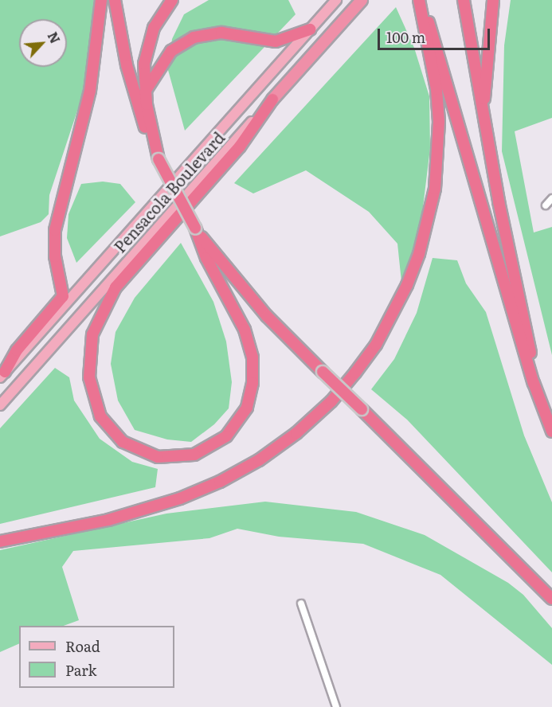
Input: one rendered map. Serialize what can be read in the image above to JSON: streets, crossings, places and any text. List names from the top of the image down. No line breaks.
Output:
{"streets":{"highway":["Pensacola Boulevard"]},"legend":["Road","Park"],"scale_bar":"100 m","north":"top right"}
